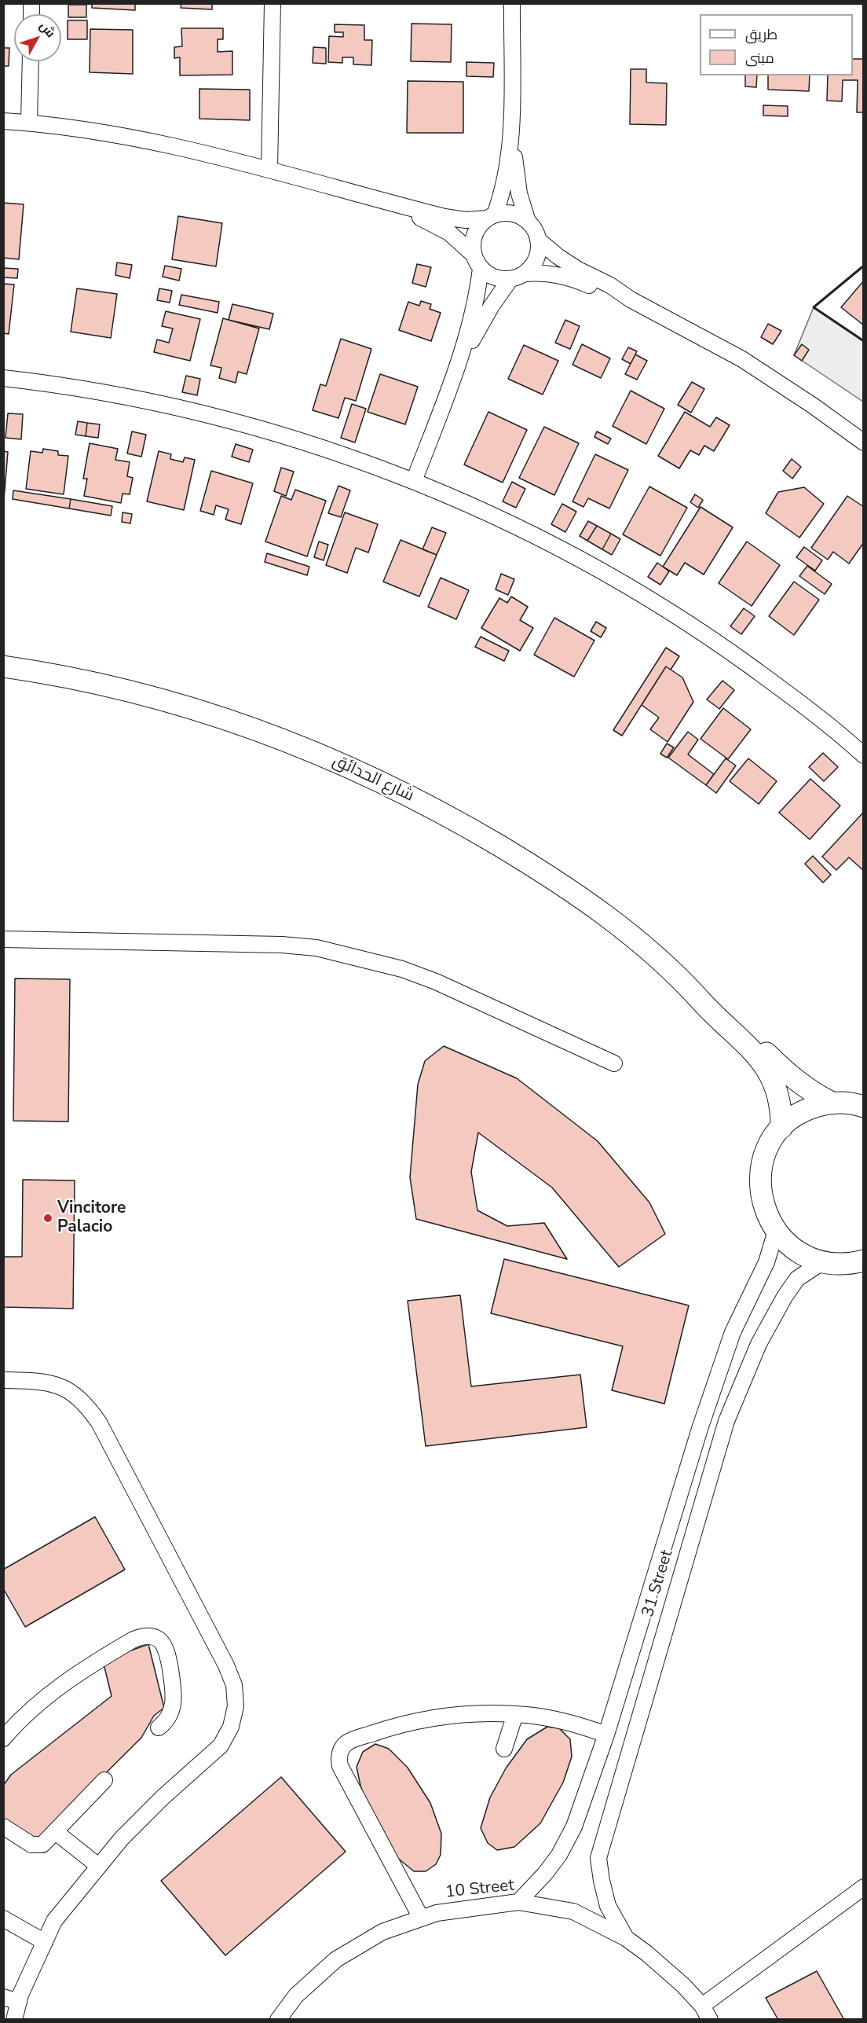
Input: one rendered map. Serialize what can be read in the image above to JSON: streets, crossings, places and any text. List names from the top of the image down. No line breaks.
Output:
{"streets":{"street":["شارع الحدائق","31 Street","10 Street"]},"crossings":[["31 Street","10 Street"]],"places":["Vincitore Palacio"],"legend":["طريق","مبنى"],"north":"top right"}
